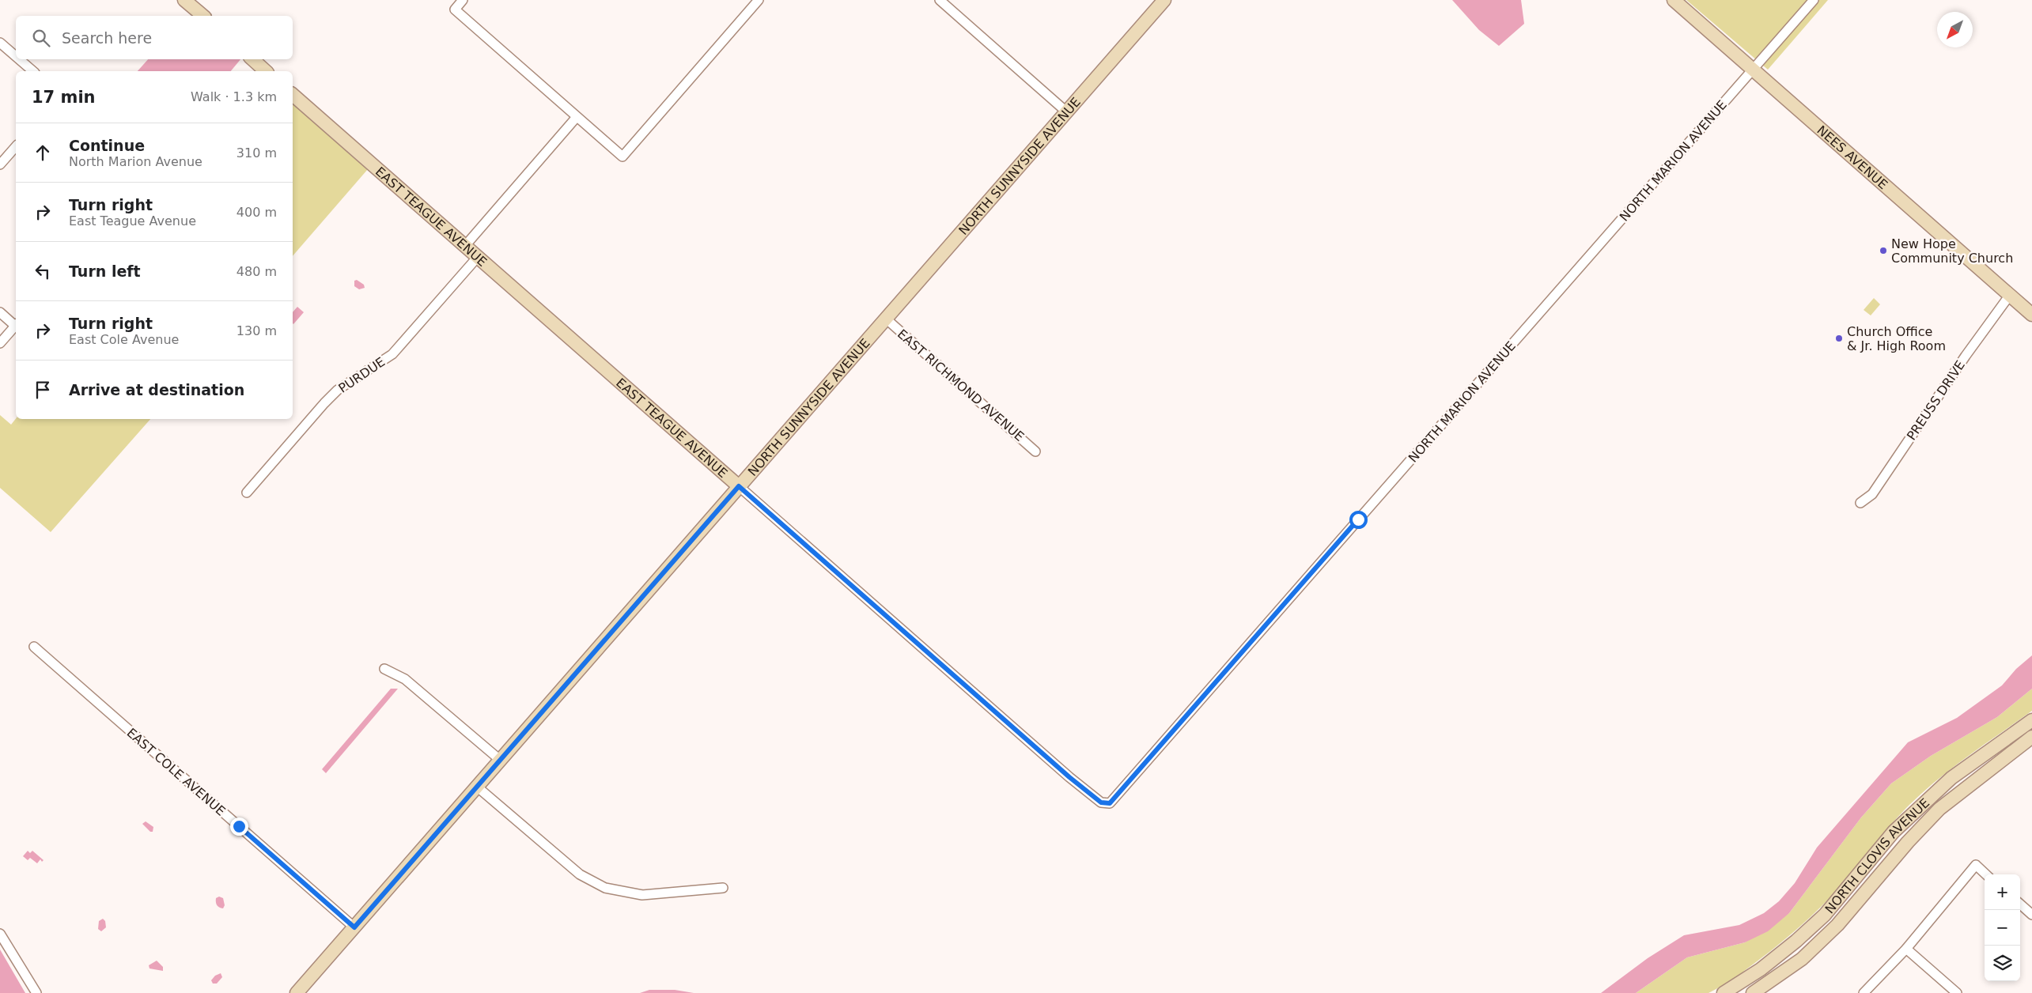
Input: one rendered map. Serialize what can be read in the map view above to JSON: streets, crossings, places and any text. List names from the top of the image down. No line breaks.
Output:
{"streets":{"main road":["NEES AVENUE","NORTH SUNNYSIDE AVENUE","EAST TEAGUE AVENUE","NORTH CLOVIS AVENUE"],"street":["NORTH MARION AVENUE","PURDUE","EAST RICHMOND AVENUE","PREUSS DRIVE","EAST COLE AVENUE"]},"crossings":[["NEES AVENUE","NORTH MARION AVENUE"],["NEES AVENUE","PREUSS DRIVE"],["NORTH MARION AVENUE","EAST TEAGUE AVENUE"],["NORTH SUNNYSIDE AVENUE","EAST TEAGUE AVENUE"],["NORTH SUNNYSIDE AVENUE","EAST RICHMOND AVENUE"],["NORTH SUNNYSIDE AVENUE","EAST COLE AVENUE"],["EAST TEAGUE AVENUE","PURDUE"]],"places":["New Hope Community Church","Church Office & Jr. High Room"],"north":"bottom left","page":{"search":"Search here","heading":["17 min","Walk · 1.3 km"],"list":[["Continue","North Marion Avenue","310 m"],["Turn right","East Teague Avenue","400 m"],["Turn left","480 m"],["Turn right","East Cole Avenue","130 m"],"Arrive at destination"],"map_buttons":["+","−"]}}
